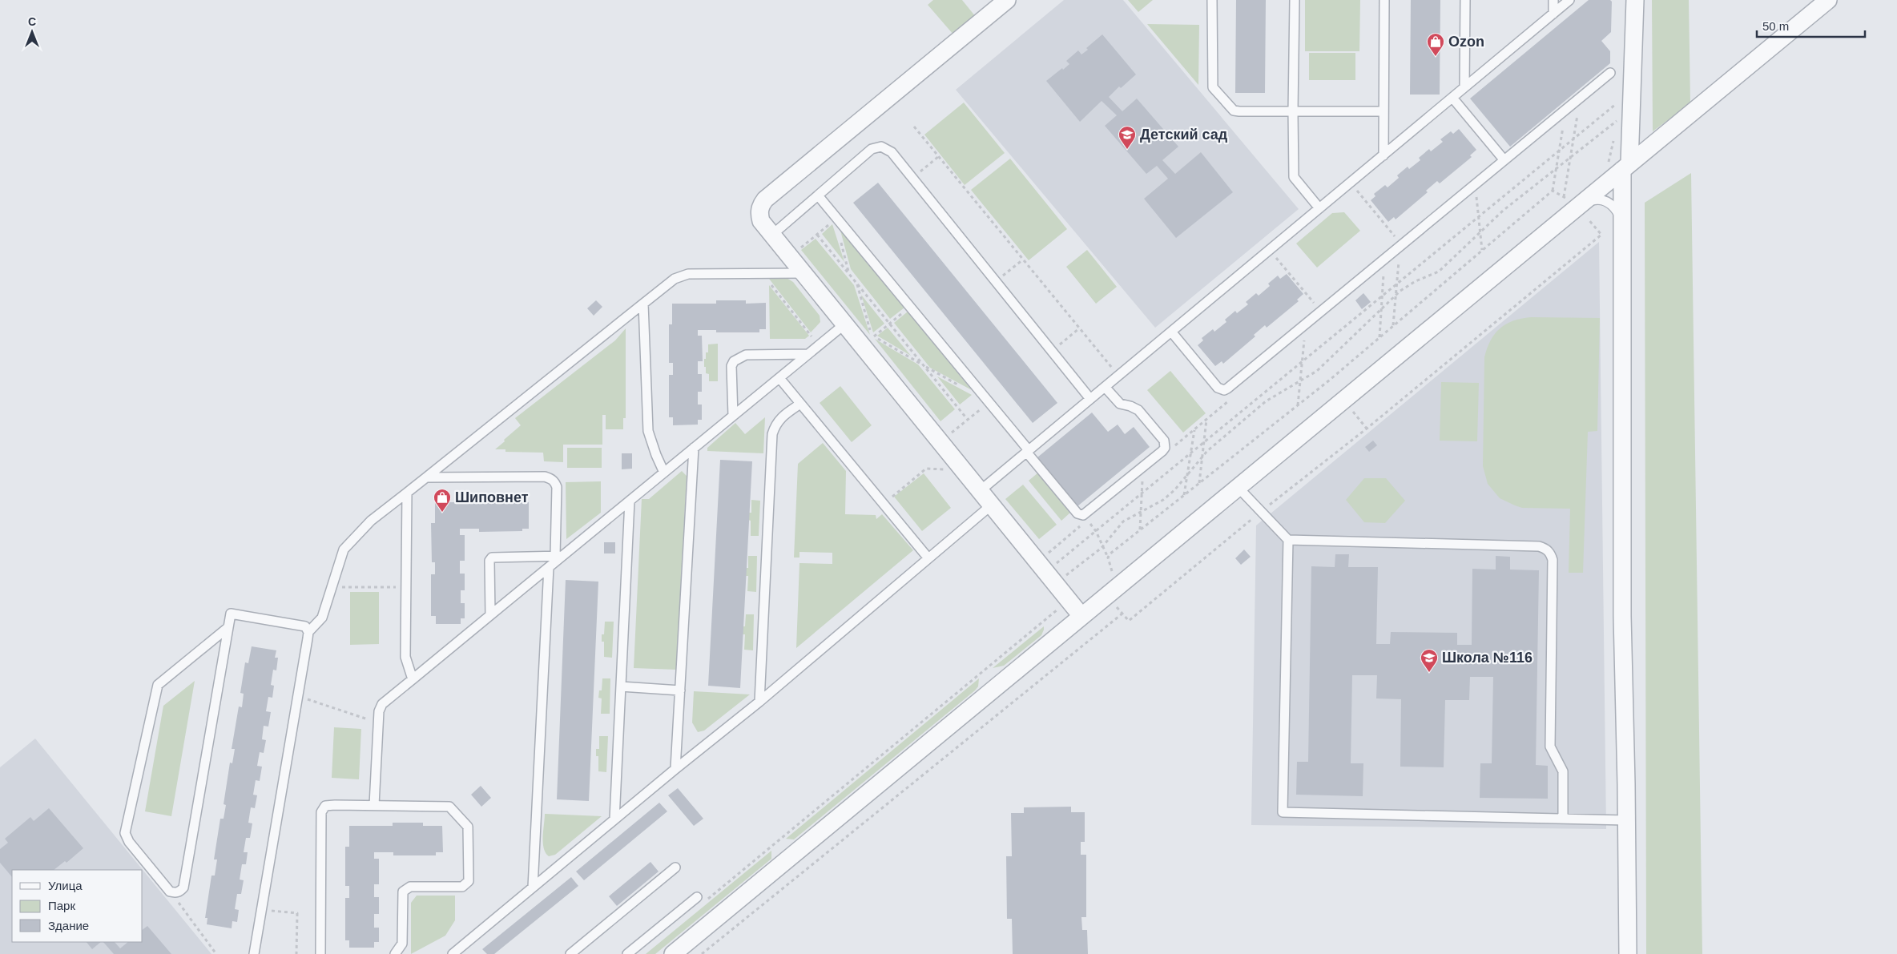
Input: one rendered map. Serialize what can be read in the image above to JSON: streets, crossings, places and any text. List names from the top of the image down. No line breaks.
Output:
{"places":{"shop":["Ozon","Шиповнет"],"school or university":["Детский сад","Школа №116"]},"legend":["Улица","Парк","Здание"],"scale_bar":"50 m","north":"top"}
